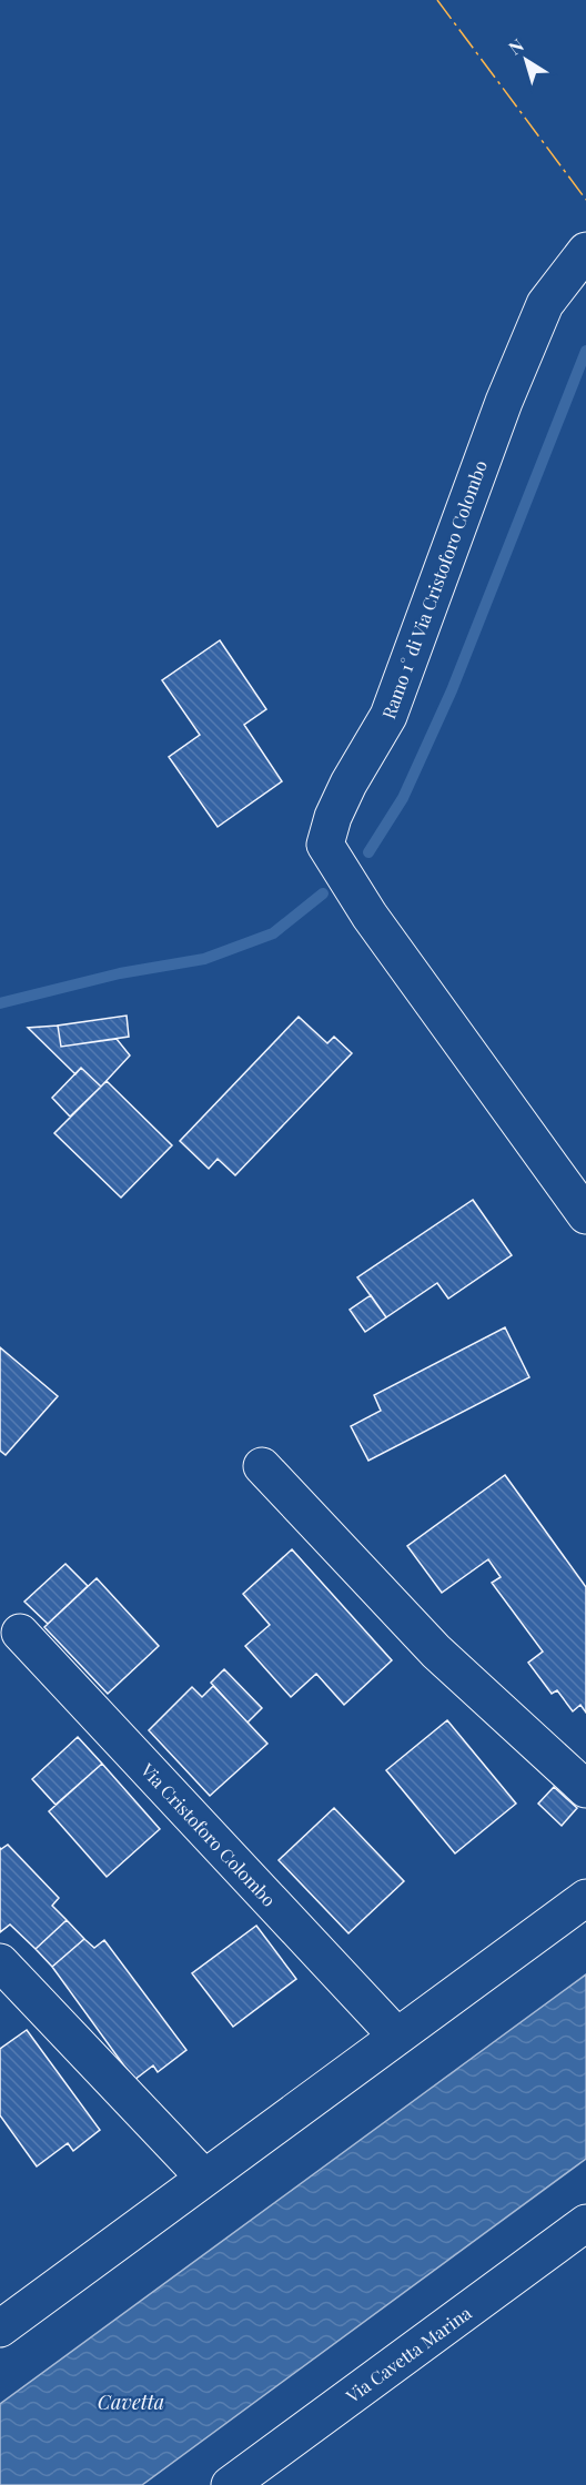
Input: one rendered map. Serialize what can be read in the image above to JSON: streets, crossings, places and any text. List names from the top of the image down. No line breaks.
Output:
{"streets":{"street":["Ramo 1° di Via Cristoforo Colombo","Via Cristoforo Colombo","Via Cavetta Marina"]},"water":["Cavetta"],"north":"top left"}
